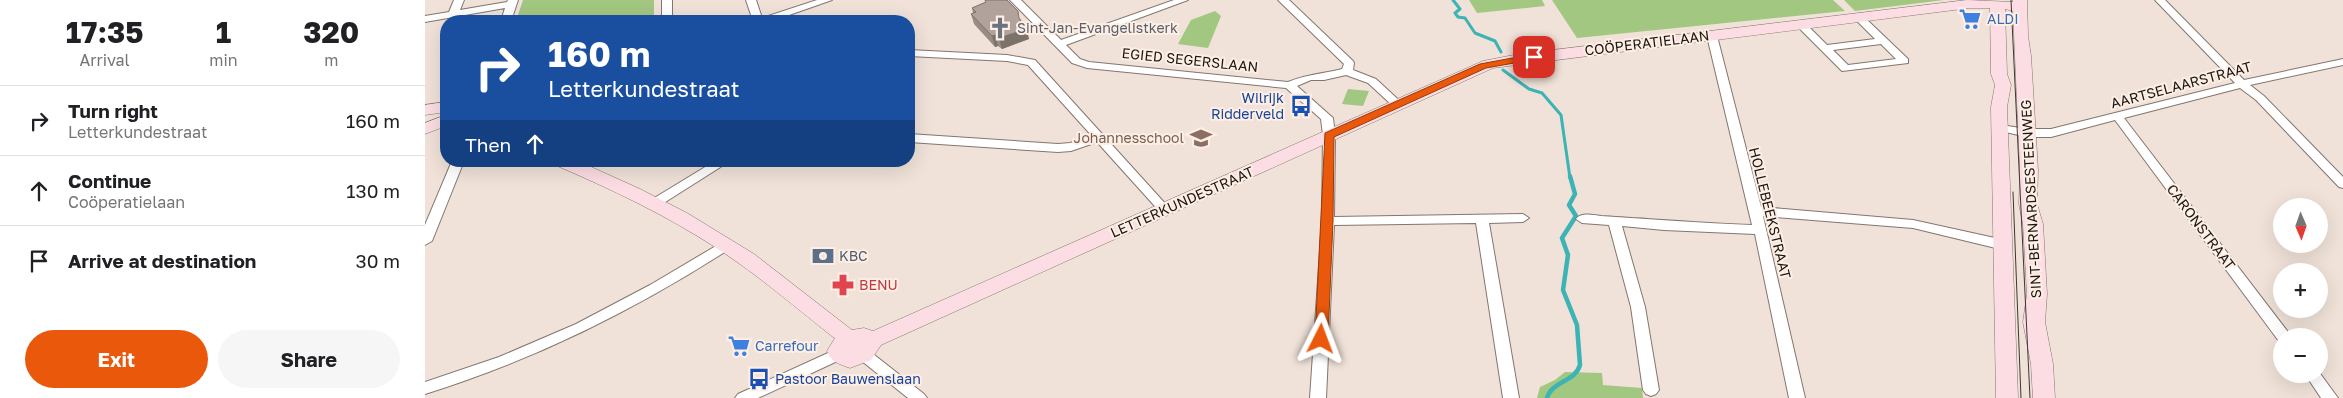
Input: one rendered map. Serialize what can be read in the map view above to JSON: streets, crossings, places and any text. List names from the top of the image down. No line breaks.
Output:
{"streets":{"street":["COÖPERATIELAAN","EGIED SEGERSLAAN","AARTSELAARSTRAAT","SINT-BERNARDSESTEENWEG","LETTERKUNDESTRAAT","HOLLEBEEKSTRAAT","CARONSTRAAT"]},"crossings":[["COÖPERATIELAAN","SINT-BERNARDSESTEENWEG"],["COÖPERATIELAAN","LETTERKUNDESTRAAT"],["COÖPERATIELAAN","HOLLEBEEKSTRAAT"],["AARTSELAARSTRAAT","SINT-BERNARDSESTEENWEG"],["AARTSELAARSTRAAT","CARONSTRAAT"]],"places":{"supermarket":["ALDI","Carrefour"],"church":["Sint-Jan-Evangelistkerk"],"bus stop":["Wilrijk Ridderveld","Pastoor Bauwenslaan"],"school or university":["Johannesschool"],"bank":["KBC"],"pharmacy":["BENU"]},"north":"bottom","page":{"eta":["17:35","Arrival","1","min","320","m"],"turn":["160 m","Letterkundestraat"],"list":[{"name":"Turn right","note":"Letterkundestraat","value":"160 m"},{"name":"Continue","note":"Coöperatielaan","value":"130 m"},{"name":"Arrive at destination","value":"30 m"}],"then":"Then","map_buttons":["+","−"],"buttons":["Exit","Share"]}}
